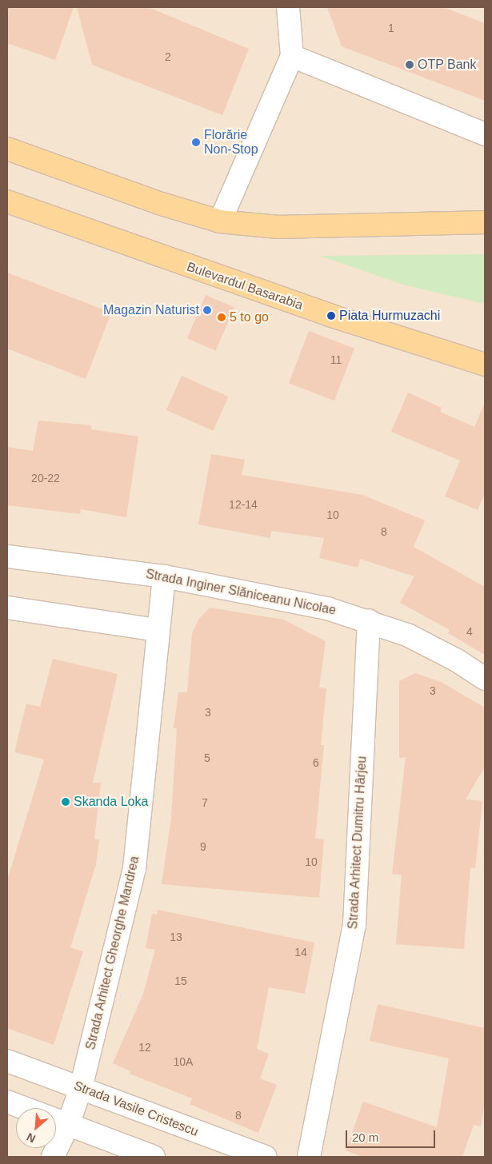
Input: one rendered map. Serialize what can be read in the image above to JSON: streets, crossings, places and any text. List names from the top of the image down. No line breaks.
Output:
{"streets":{"main road":["Bulevardul Basarabia"],"street":["Strada Inginer Slăniceanu Nicolae","Strada Arhitect Dumitru Hârjeu","Strada Arhitect Gheorghe Mandrea","Strada Vasile Cristescu"]},"crossings":[["Strada Inginer Slăniceanu Nicolae","Strada Arhitect Dumitru Hârjeu"],["Strada Inginer Slăniceanu Nicolae","Strada Arhitect Gheorghe Mandrea"],["Strada Arhitect Gheorghe Mandrea","Strada Vasile Cristescu"]],"places":["OTP Bank","Florărie Non-Stop","Magazin Naturist","Piata Hurmuzachi","5 to go","Skanda Loka"],"house_numbers":["1","2","11","20-22","12-14","10","8","4","3","3","5","6","7","9","10","13","14","15","12","10A","8"],"scale_bar":"20 m","north":"bottom left"}
